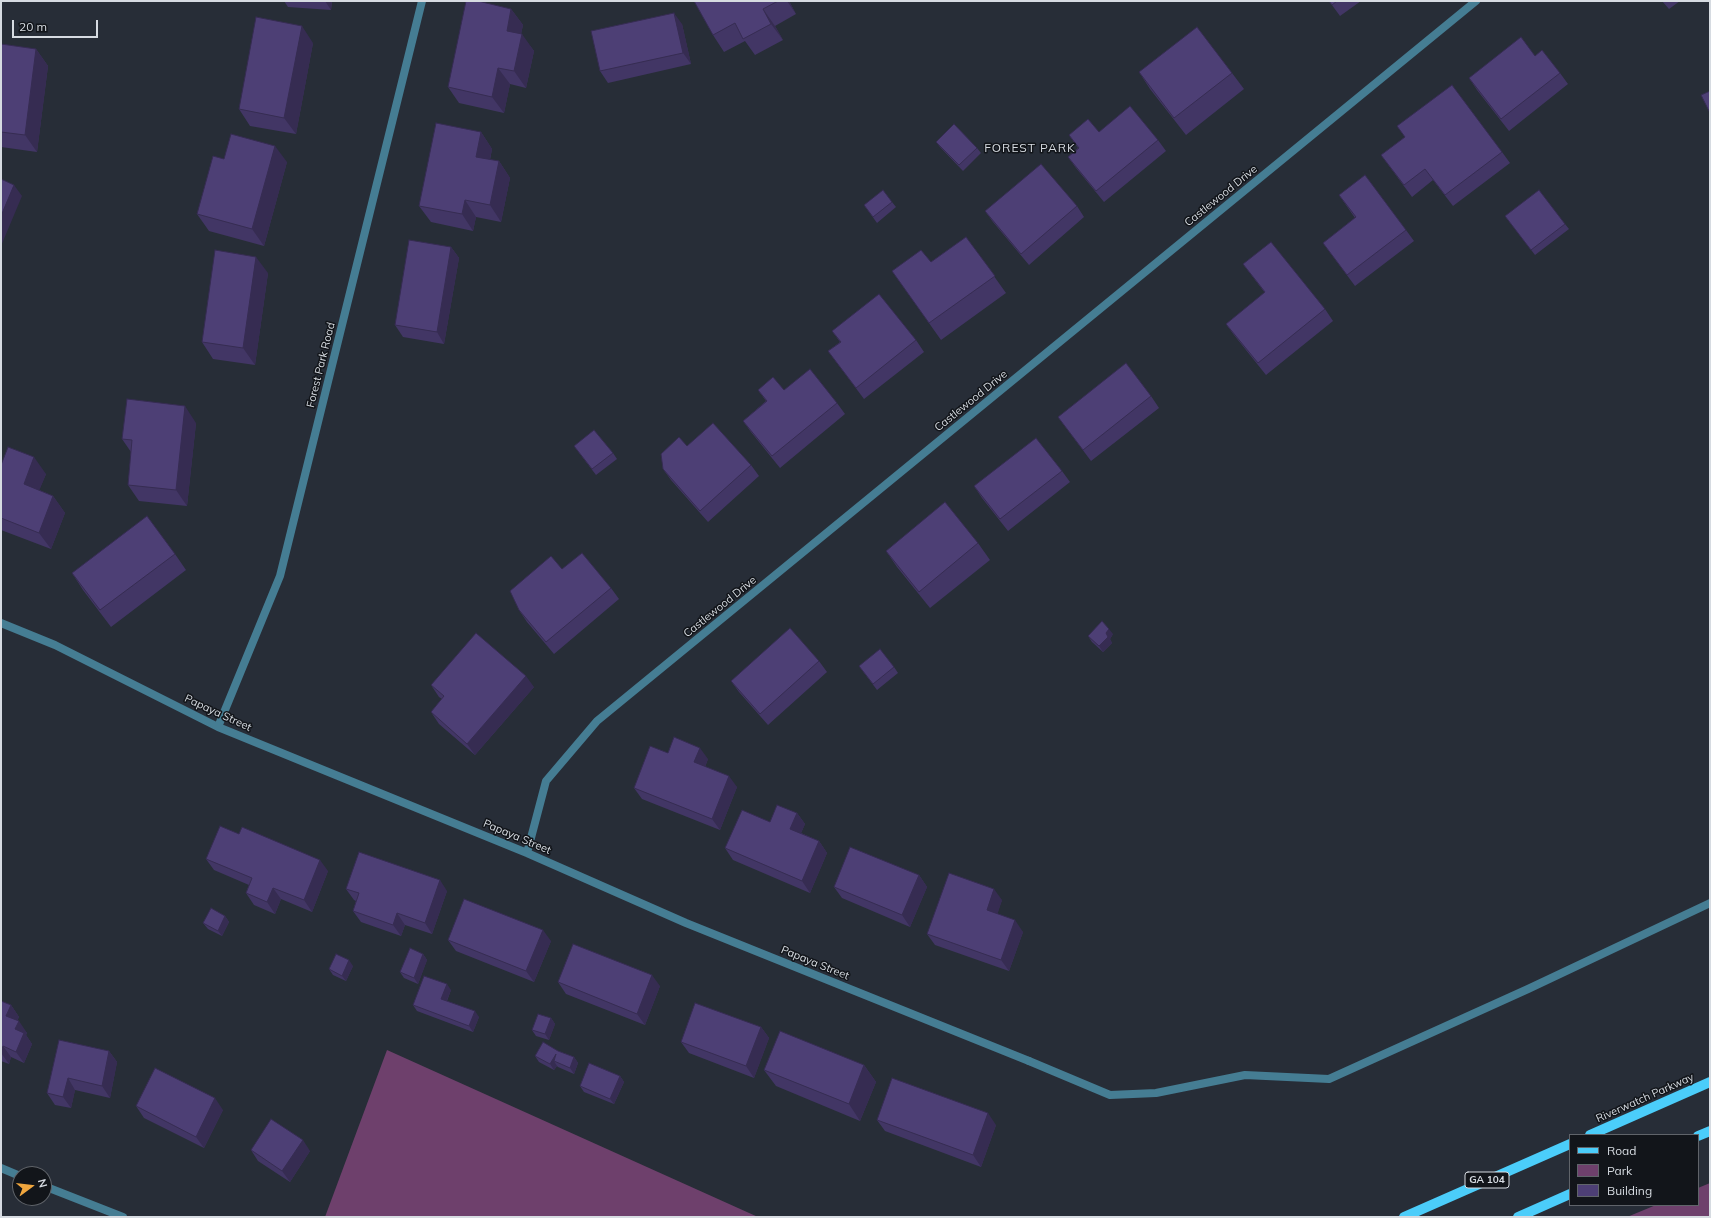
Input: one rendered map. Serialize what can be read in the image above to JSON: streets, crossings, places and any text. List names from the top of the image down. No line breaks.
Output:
{"streets":{"main road":["Riverwatch Parkway","GA 104"],"street":["Castlewood Drive","Forest Park Road","Papaya Street"]},"crossings":[["Castlewood Drive","Papaya Street"],["Forest Park Road","Papaya Street"]],"districts":["FOREST PARK"],"legend":["Road","Park","Building"],"scale_bar":"20 m","north":"right"}
